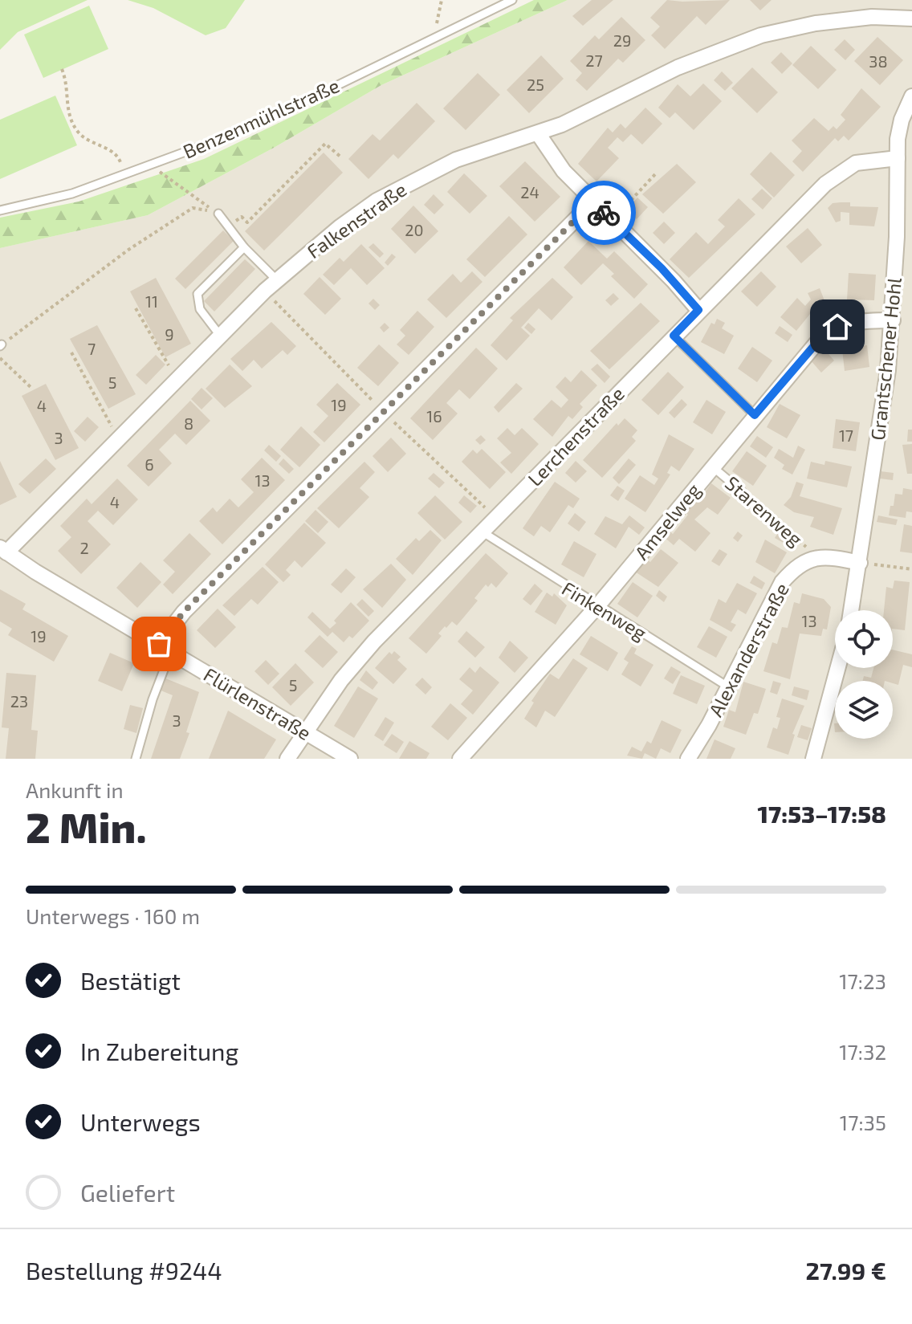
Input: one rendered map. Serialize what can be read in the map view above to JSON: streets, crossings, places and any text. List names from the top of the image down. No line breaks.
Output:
{"streets":{"street":["Falkenstraße","Grantschener Hohl","Lerchenstraße","Amselweg","Alexanderstraße","Flürlenstraße"],"lane":["Benzenmühlstraße","Starenweg","Finkenweg"]},"crossings":[["Falkenstraße","Flürlenstraße"],["Grantschener Hohl","Lerchenstraße"],["Grantschener Hohl","Amselweg"],["Lerchenstraße","Finkenweg"],["Lerchenstraße","Flürlenstraße"],["Starenweg","Amselweg"],["Starenweg","Alexanderstraße"],["Amselweg","Finkenweg"],["Finkenweg","Alexanderstraße"]],"house_numbers":["29","27","38","25","24","20","11","9","7","5","19","4","16","8","17","3","6","13","4","2","13","19","5","23","3"],"page":{"heading":["2 Min.","Ankunft in","17:53–17:58"],"panel":["Bestellung #9244","27.99 €"],"bar":"Unterwegs · 160 m","list":[["Bestätigt","17:23"],["In Zubereitung","17:32"],["Unterwegs","17:35"],"Geliefert"]}}
